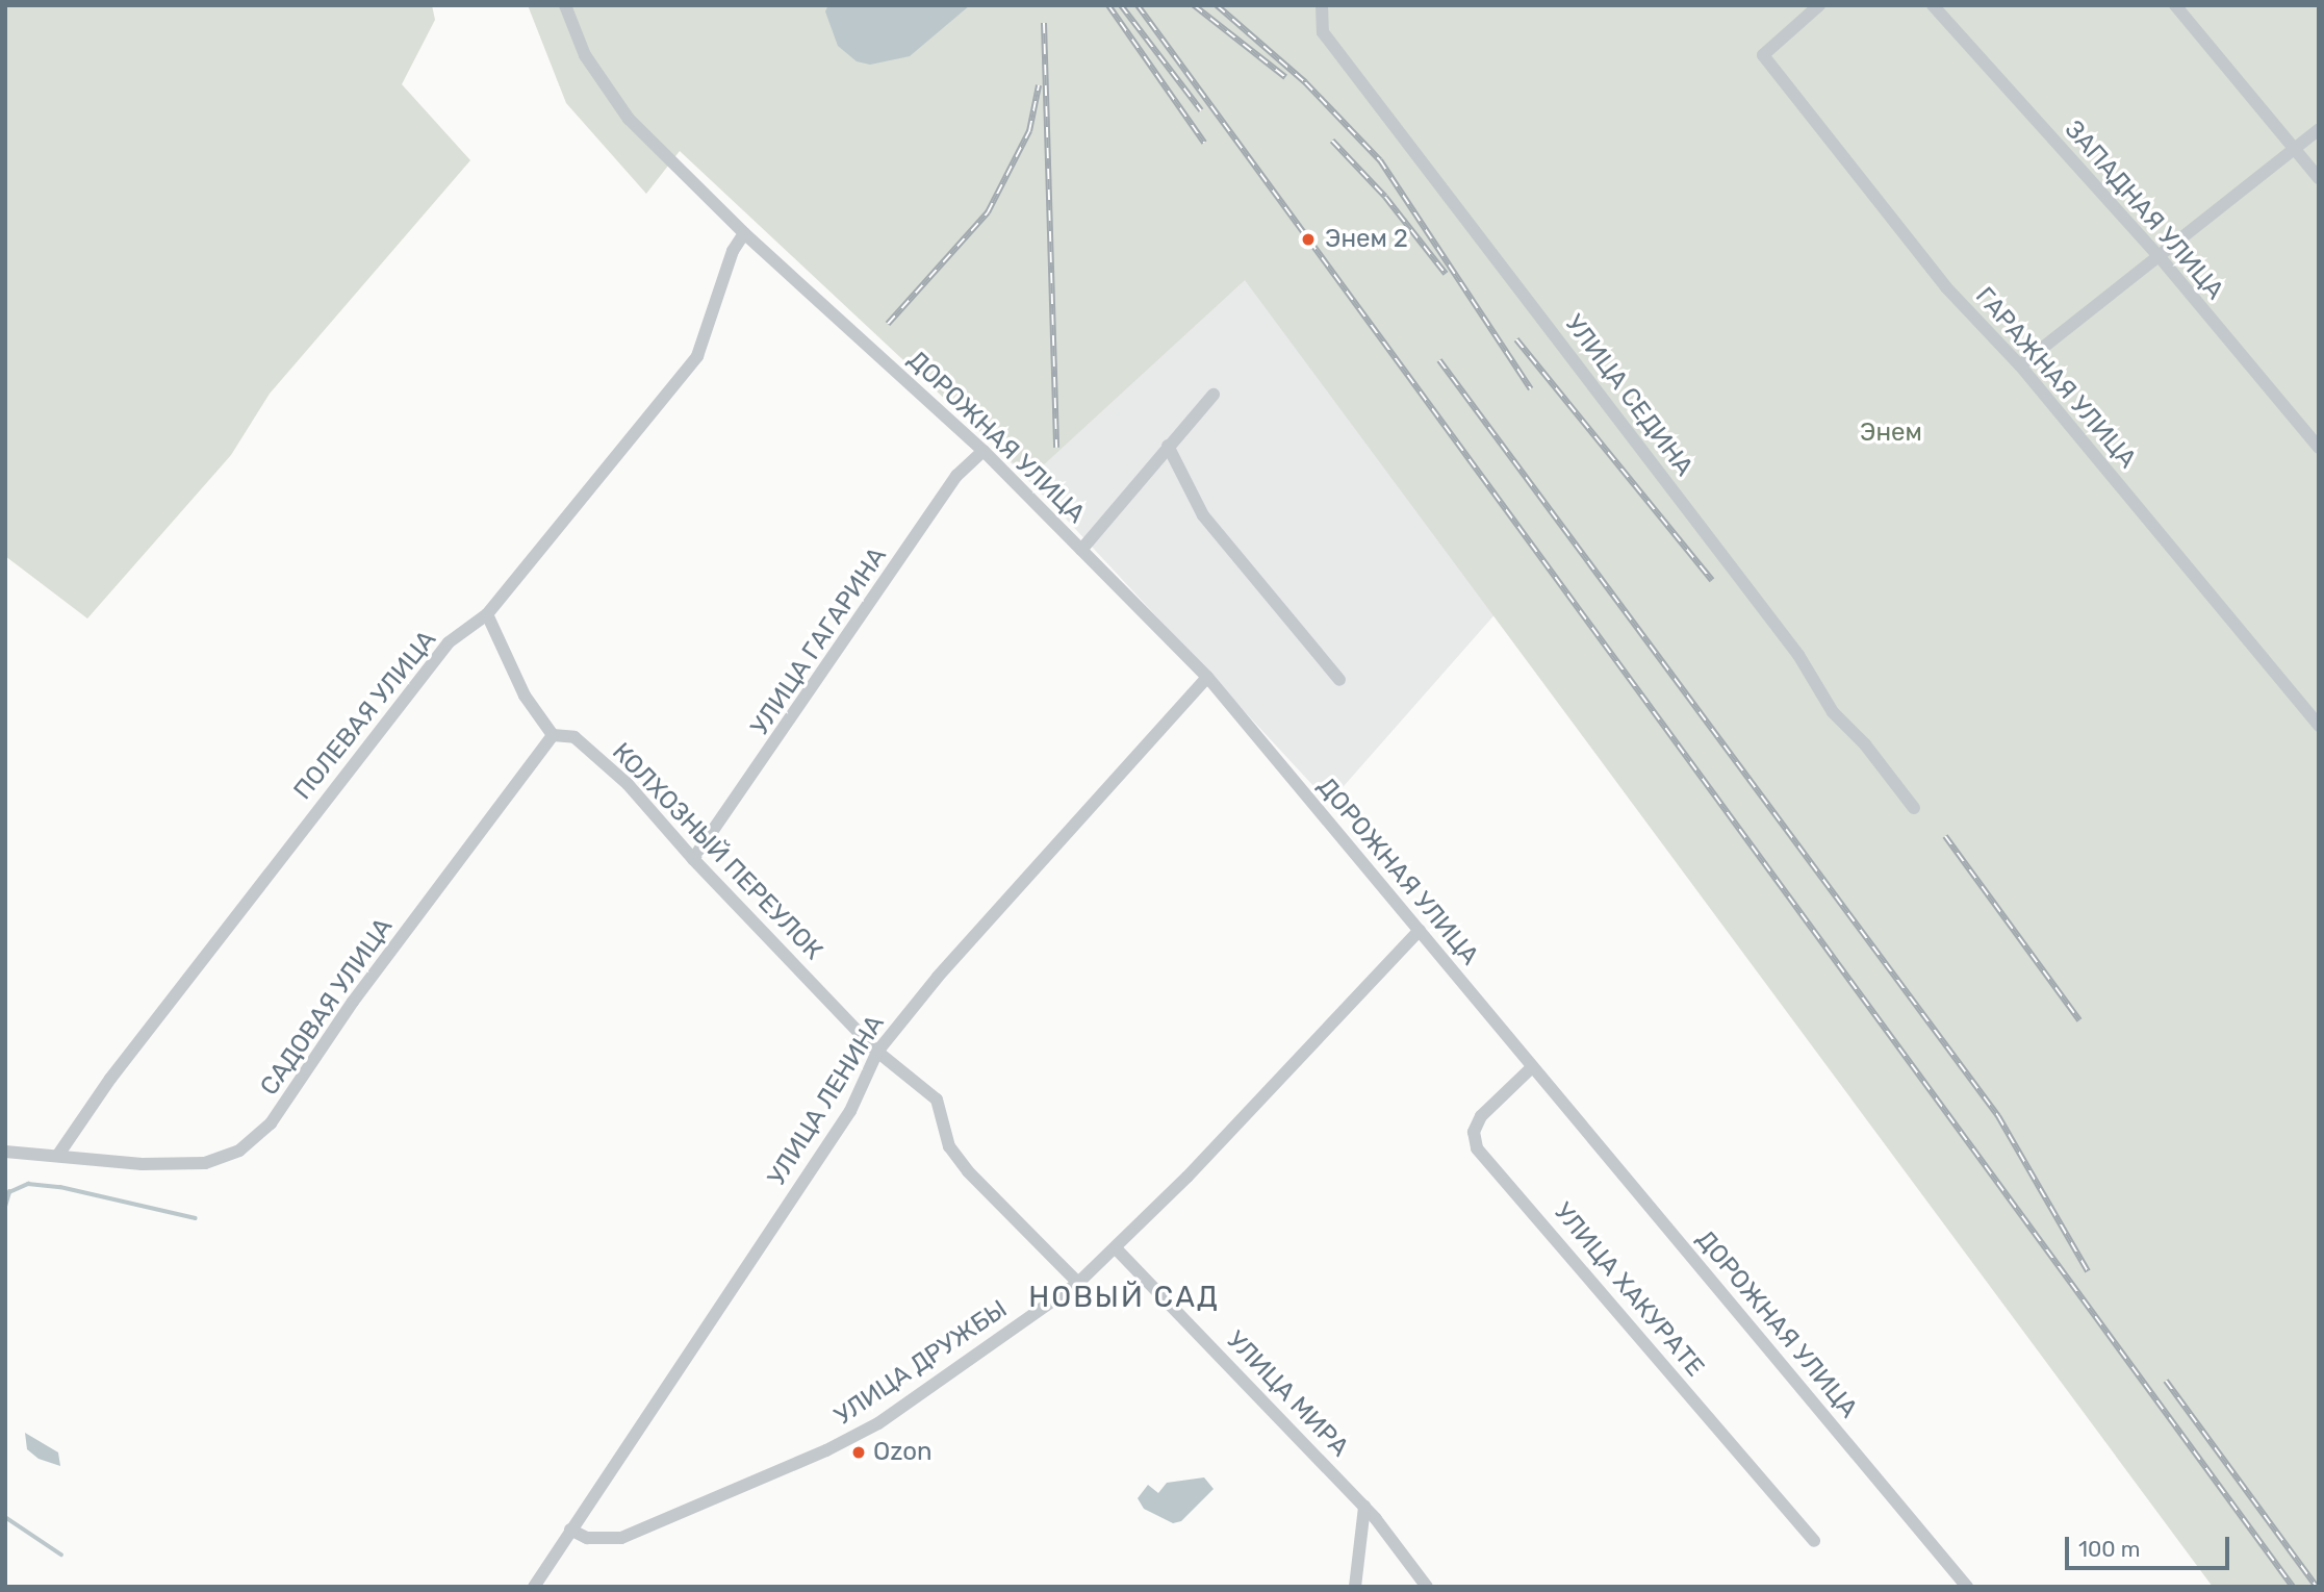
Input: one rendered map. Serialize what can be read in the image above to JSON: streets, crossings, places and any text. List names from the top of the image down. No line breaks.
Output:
{"streets":{"street":["ЗАПАДНАЯ УЛИЦА","ГАРАЖНАЯ УЛИЦА","УЛИЦА СЕДИНА","ДОРОЖНАЯ УЛИЦА","УЛИЦА ГАГАРИНА","ПОЛЕВАЯ УЛИЦА","КОЛХОЗНЫЙ ПЕРЕУЛОК","САДОВАЯ УЛИЦА","УЛИЦА ЛЕНИНА","УЛИЦА ХАКУРАТЕ","УЛИЦА ДРУЖБЫ","УЛИЦА МИРА"]},"crossings":[["ДОРОЖНАЯ УЛИЦА","УЛИЦА ГАГАРИНА"],["ДОРОЖНАЯ УЛИЦА","ПОЛЕВАЯ УЛИЦА"],["ДОРОЖНАЯ УЛИЦА","УЛИЦА ЛЕНИНА"],["ДОРОЖНАЯ УЛИЦА","УЛИЦА ХАКУРАТЕ"],["ДОРОЖНАЯ УЛИЦА","УЛИЦА ДРУЖБЫ"],["УЛИЦА ГАГАРИНА","КОЛХОЗНЫЙ ПЕРЕУЛОК"],["ПОЛЕВАЯ УЛИЦА","САДОВАЯ УЛИЦА"],["КОЛХОЗНЫЙ ПЕРЕУЛОК","САДОВАЯ УЛИЦА"],["КОЛХОЗНЫЙ ПЕРЕУЛОК","УЛИЦА ЛЕНИНА"],["УЛИЦА ЛЕНИНА","УЛИЦА ДРУЖБЫ"],["УЛИЦА ДРУЖБЫ","УЛИЦА МИРА"]],"districts":["НОВЫЙ САД"],"parks":["Энем"],"places":["Энем 2","Ozon"],"scale_bar":"100 m"}
